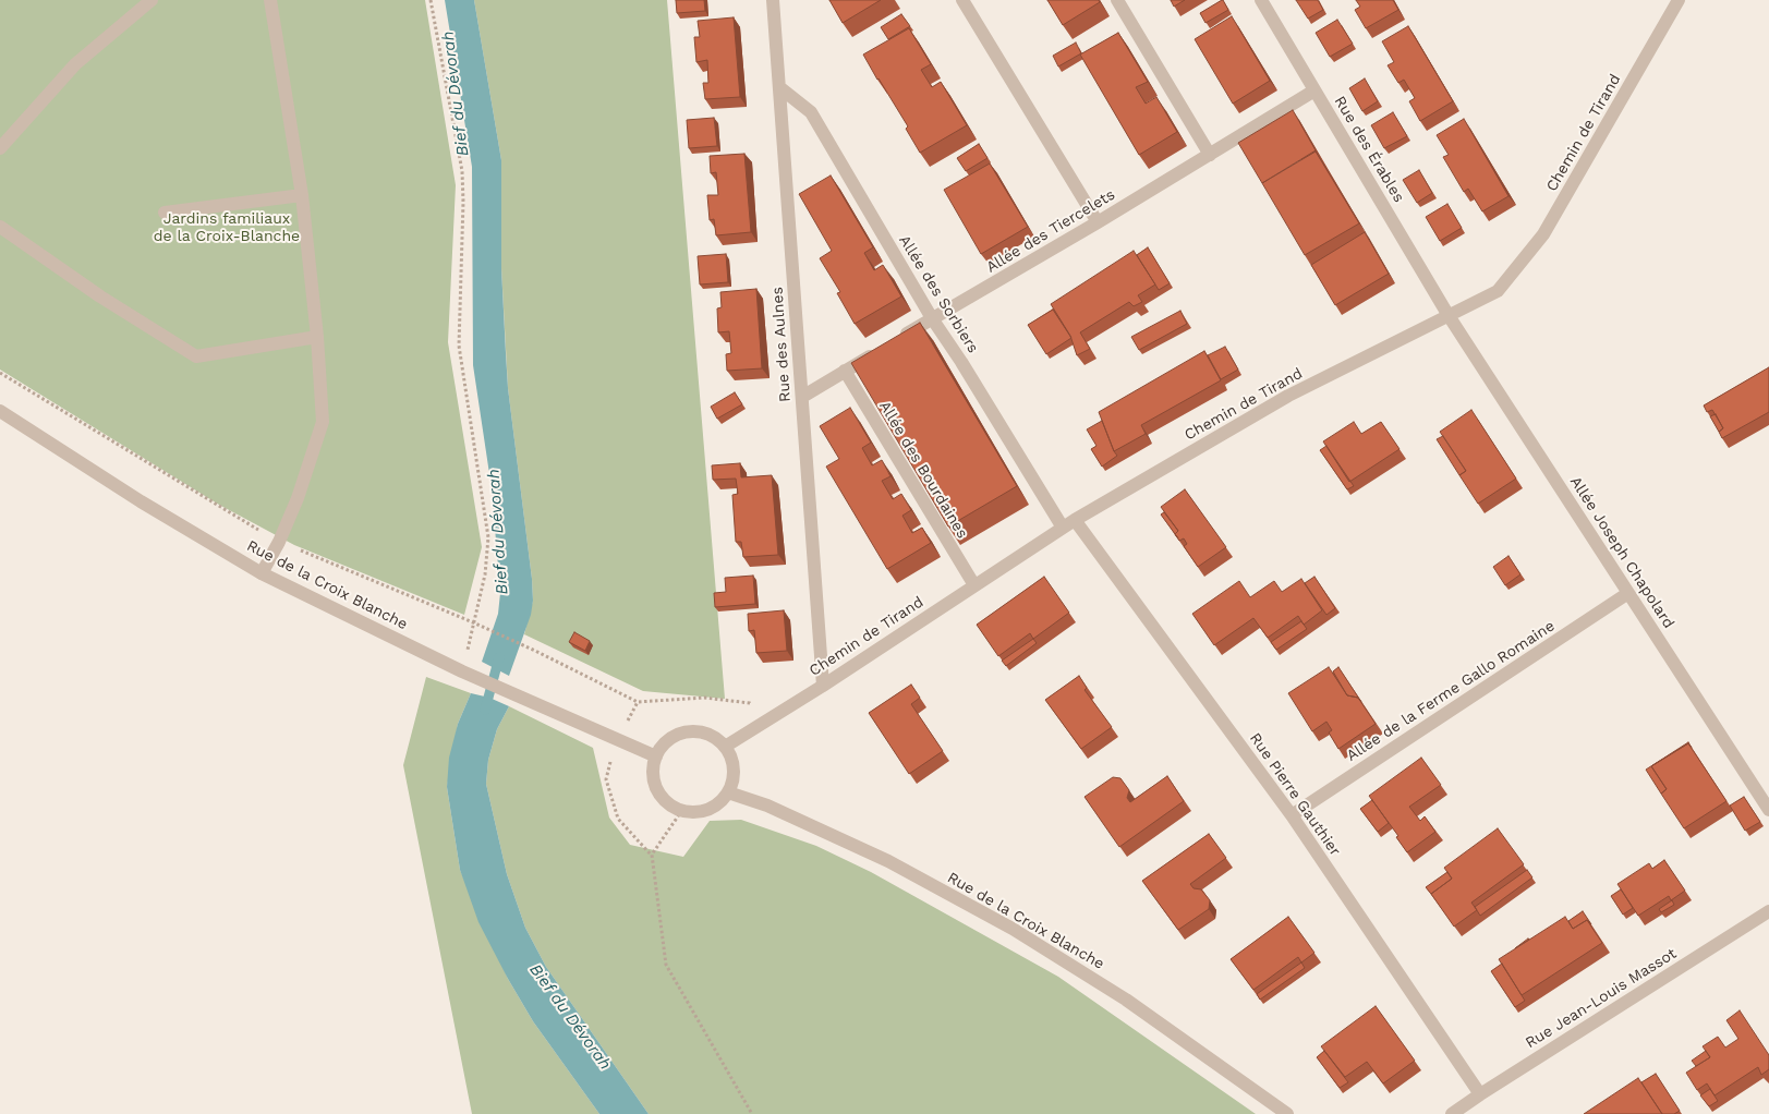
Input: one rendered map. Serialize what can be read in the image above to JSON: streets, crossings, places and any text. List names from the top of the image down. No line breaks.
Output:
{"streets":{"street":["Chemin de Tirand","Rue des Érables","Allée des Tiercelets","Allée des Sorbiers","Rue des Aulnes","Allée des Bourdaines","Allée Joseph Chapolard","Rue de la Croix Blanche","Allée de la Ferme Gallo Romaine","Rue Pierre Gauthier","Rue Jean-Louis Massot"]},"crossings":[["Chemin de Tirand","Rue des Érables"],["Chemin de Tirand","Allée des Sorbiers"],["Chemin de Tirand","Rue des Aulnes"],["Chemin de Tirand","Allée des Bourdaines"],["Chemin de Tirand","Allée Joseph Chapolard"],["Chemin de Tirand","Rue de la Croix Blanche"],["Chemin de Tirand","Rue Pierre Gauthier"],["Rue des Érables","Allée des Tiercelets"],["Rue des Érables","Allée Joseph Chapolard"],["Allée des Tiercelets","Allée des Sorbiers"],["Allée des Sorbiers","Rue des Aulnes"],["Allée des Sorbiers","Rue Pierre Gauthier"],["Allée Joseph Chapolard","Allée de la Ferme Gallo Romaine"],["Allée de la Ferme Gallo Romaine","Rue Pierre Gauthier"],["Rue Pierre Gauthier","Rue Jean-Louis Massot"]],"water":["Bief du Dévorah"],"parks":["Jardins familiaux de la Croix-Blanche"]}
